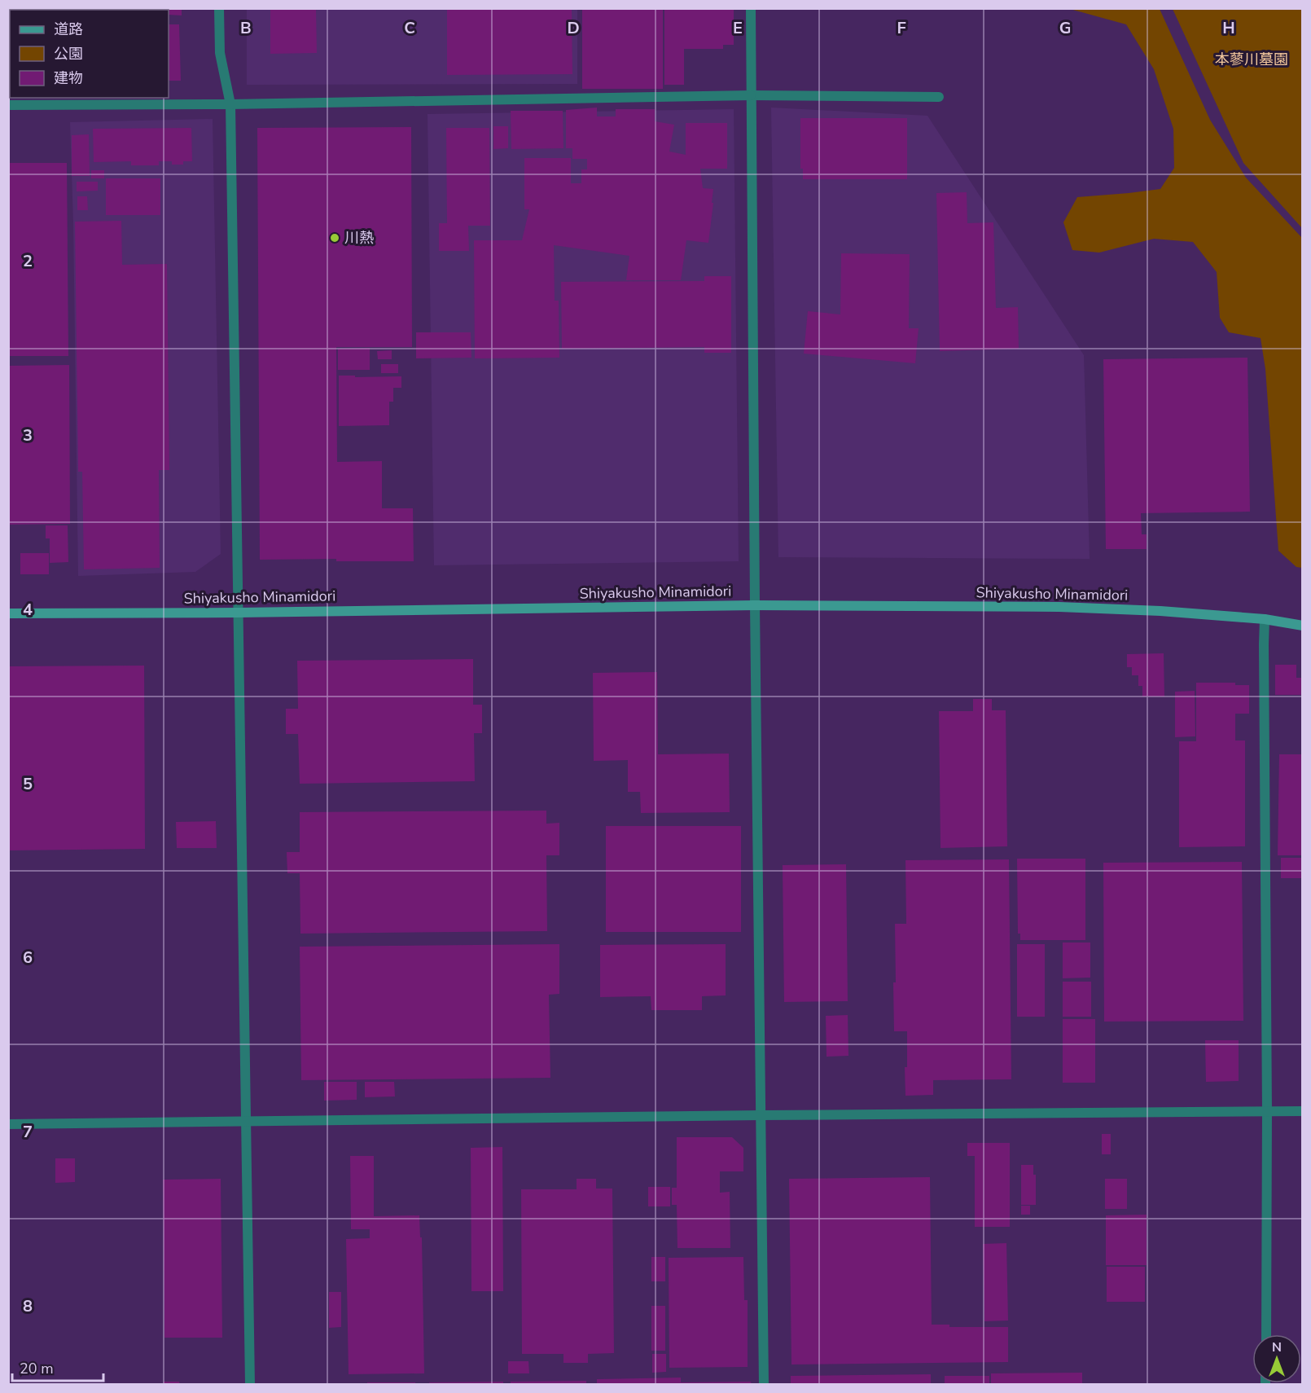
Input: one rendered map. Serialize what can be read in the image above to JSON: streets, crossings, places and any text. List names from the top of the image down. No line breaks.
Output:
{"streets":{"street":["Shiyakusho Minamidori"]},"parks":["本蓼川墓園"],"places":["川熱"],"legend":["道路","公園","建物"],"scale_bar":"20 m","north":"top","grid":{"columns":["B","C","D","E","F","G","H"],"rows":["2","3","4","5","6","7","8"]}}
